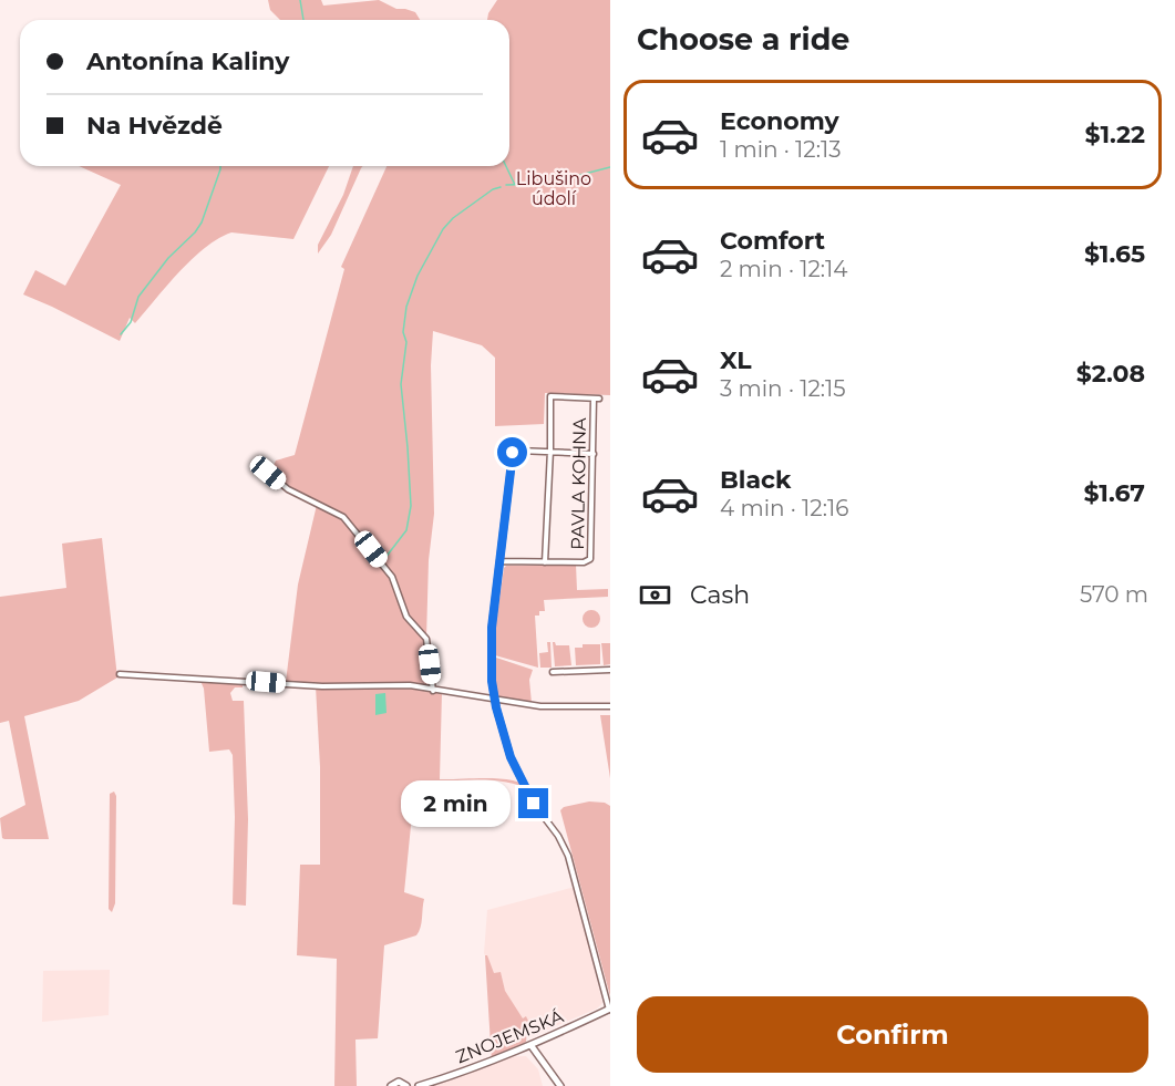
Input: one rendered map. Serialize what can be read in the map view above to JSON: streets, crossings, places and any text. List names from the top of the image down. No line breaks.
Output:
{"streets":{"main road":["ZNOJEMSKÁ"],"street":["PAVLA KOHNA"]},"parks":["Libušino údolí"],"page":{"heading":"Choose a ride","banner":["Antonína Kaliny","Na Hvězdě"],"list":[{"name":"Economy","note":"1 min · 12:13","value":"$1.22"},{"name":"Comfort","note":"2 min · 12:14","value":"$1.65"},{"name":"XL","note":"3 min · 12:15","value":"$2.08"},{"name":"Black","note":"4 min · 12:16","value":"$1.67"}],"pay":["Cash","570 m"],"bubble":"2 min","buttons":"Confirm"}}
